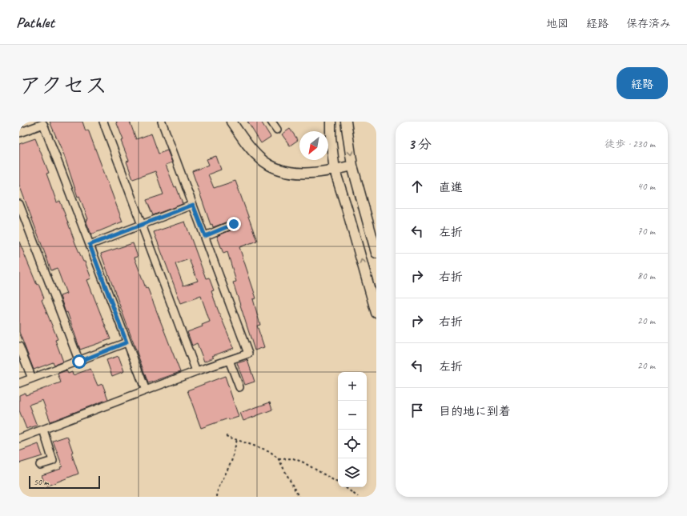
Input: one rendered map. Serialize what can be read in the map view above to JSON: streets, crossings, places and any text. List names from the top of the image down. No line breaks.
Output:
{"scale_bar":"50 m","north":"bottom left","page":{"header":"Pathlet","nav":["地図","経路","保存済み"],"title":"アクセス","buttons":"経路","heading":["3 分","徒歩 · 230 m"],"list":[["直進","40 m"],["左折","70 m"],["右折","80 m"],["右折","20 m"],["左折","20 m"],"目的地に到着"],"map_buttons":["+","−"],"scale":"50 m"}}
